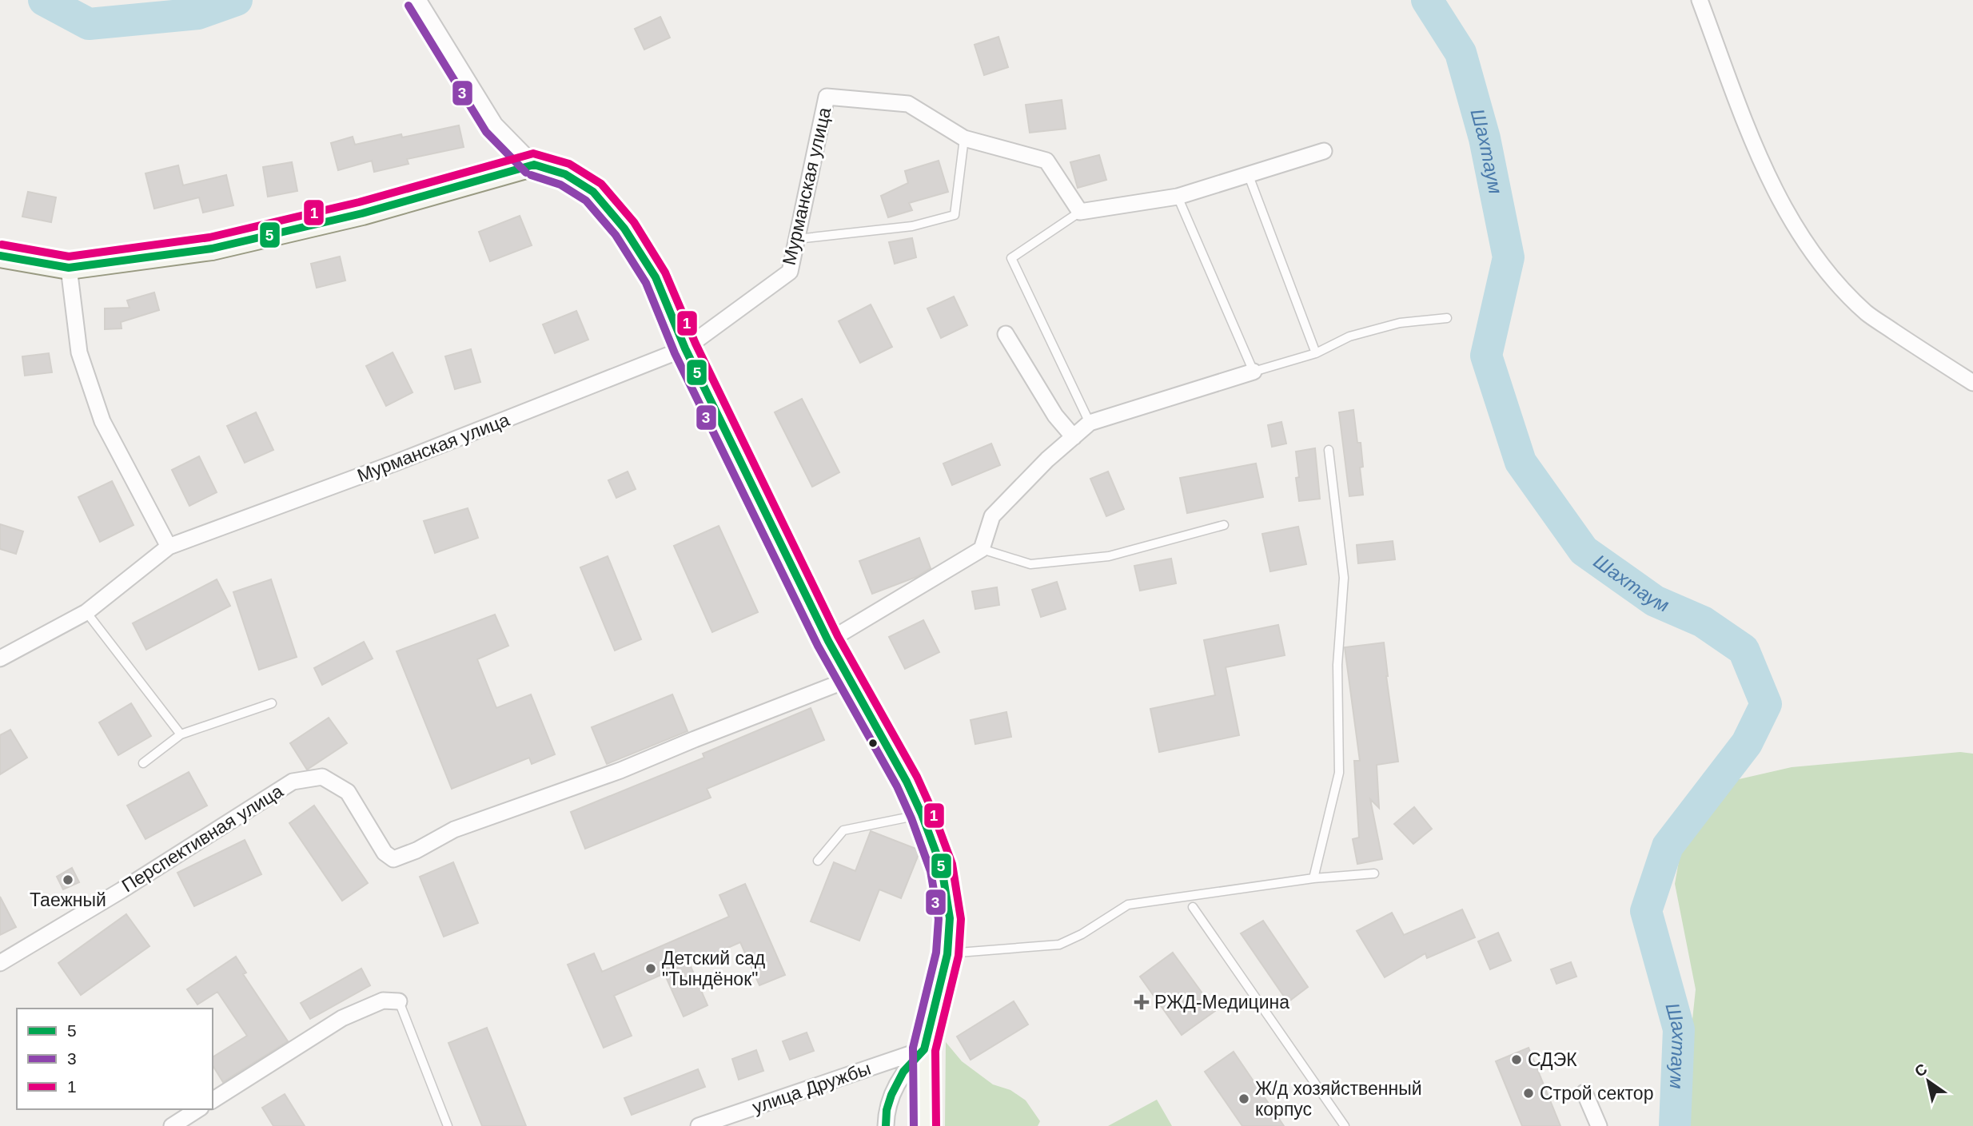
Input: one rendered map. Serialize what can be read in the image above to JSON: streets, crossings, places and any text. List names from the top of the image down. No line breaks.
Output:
{"streets":{"street":["Мурманская улица","Перспективная улица","улица Дружбы"]},"water":["Шахтаум"],"places":{"other":["Таежный","Детский сад \"Тындёнок\"","СДЭК","Строй сектор","Ж/д хозяйственный корпус"],"health":["РЖД-Медицина"]},"lines":["transit line 3","transit line 1","transit line 5"],"legend":["5","3","1"],"north":"top left"}
